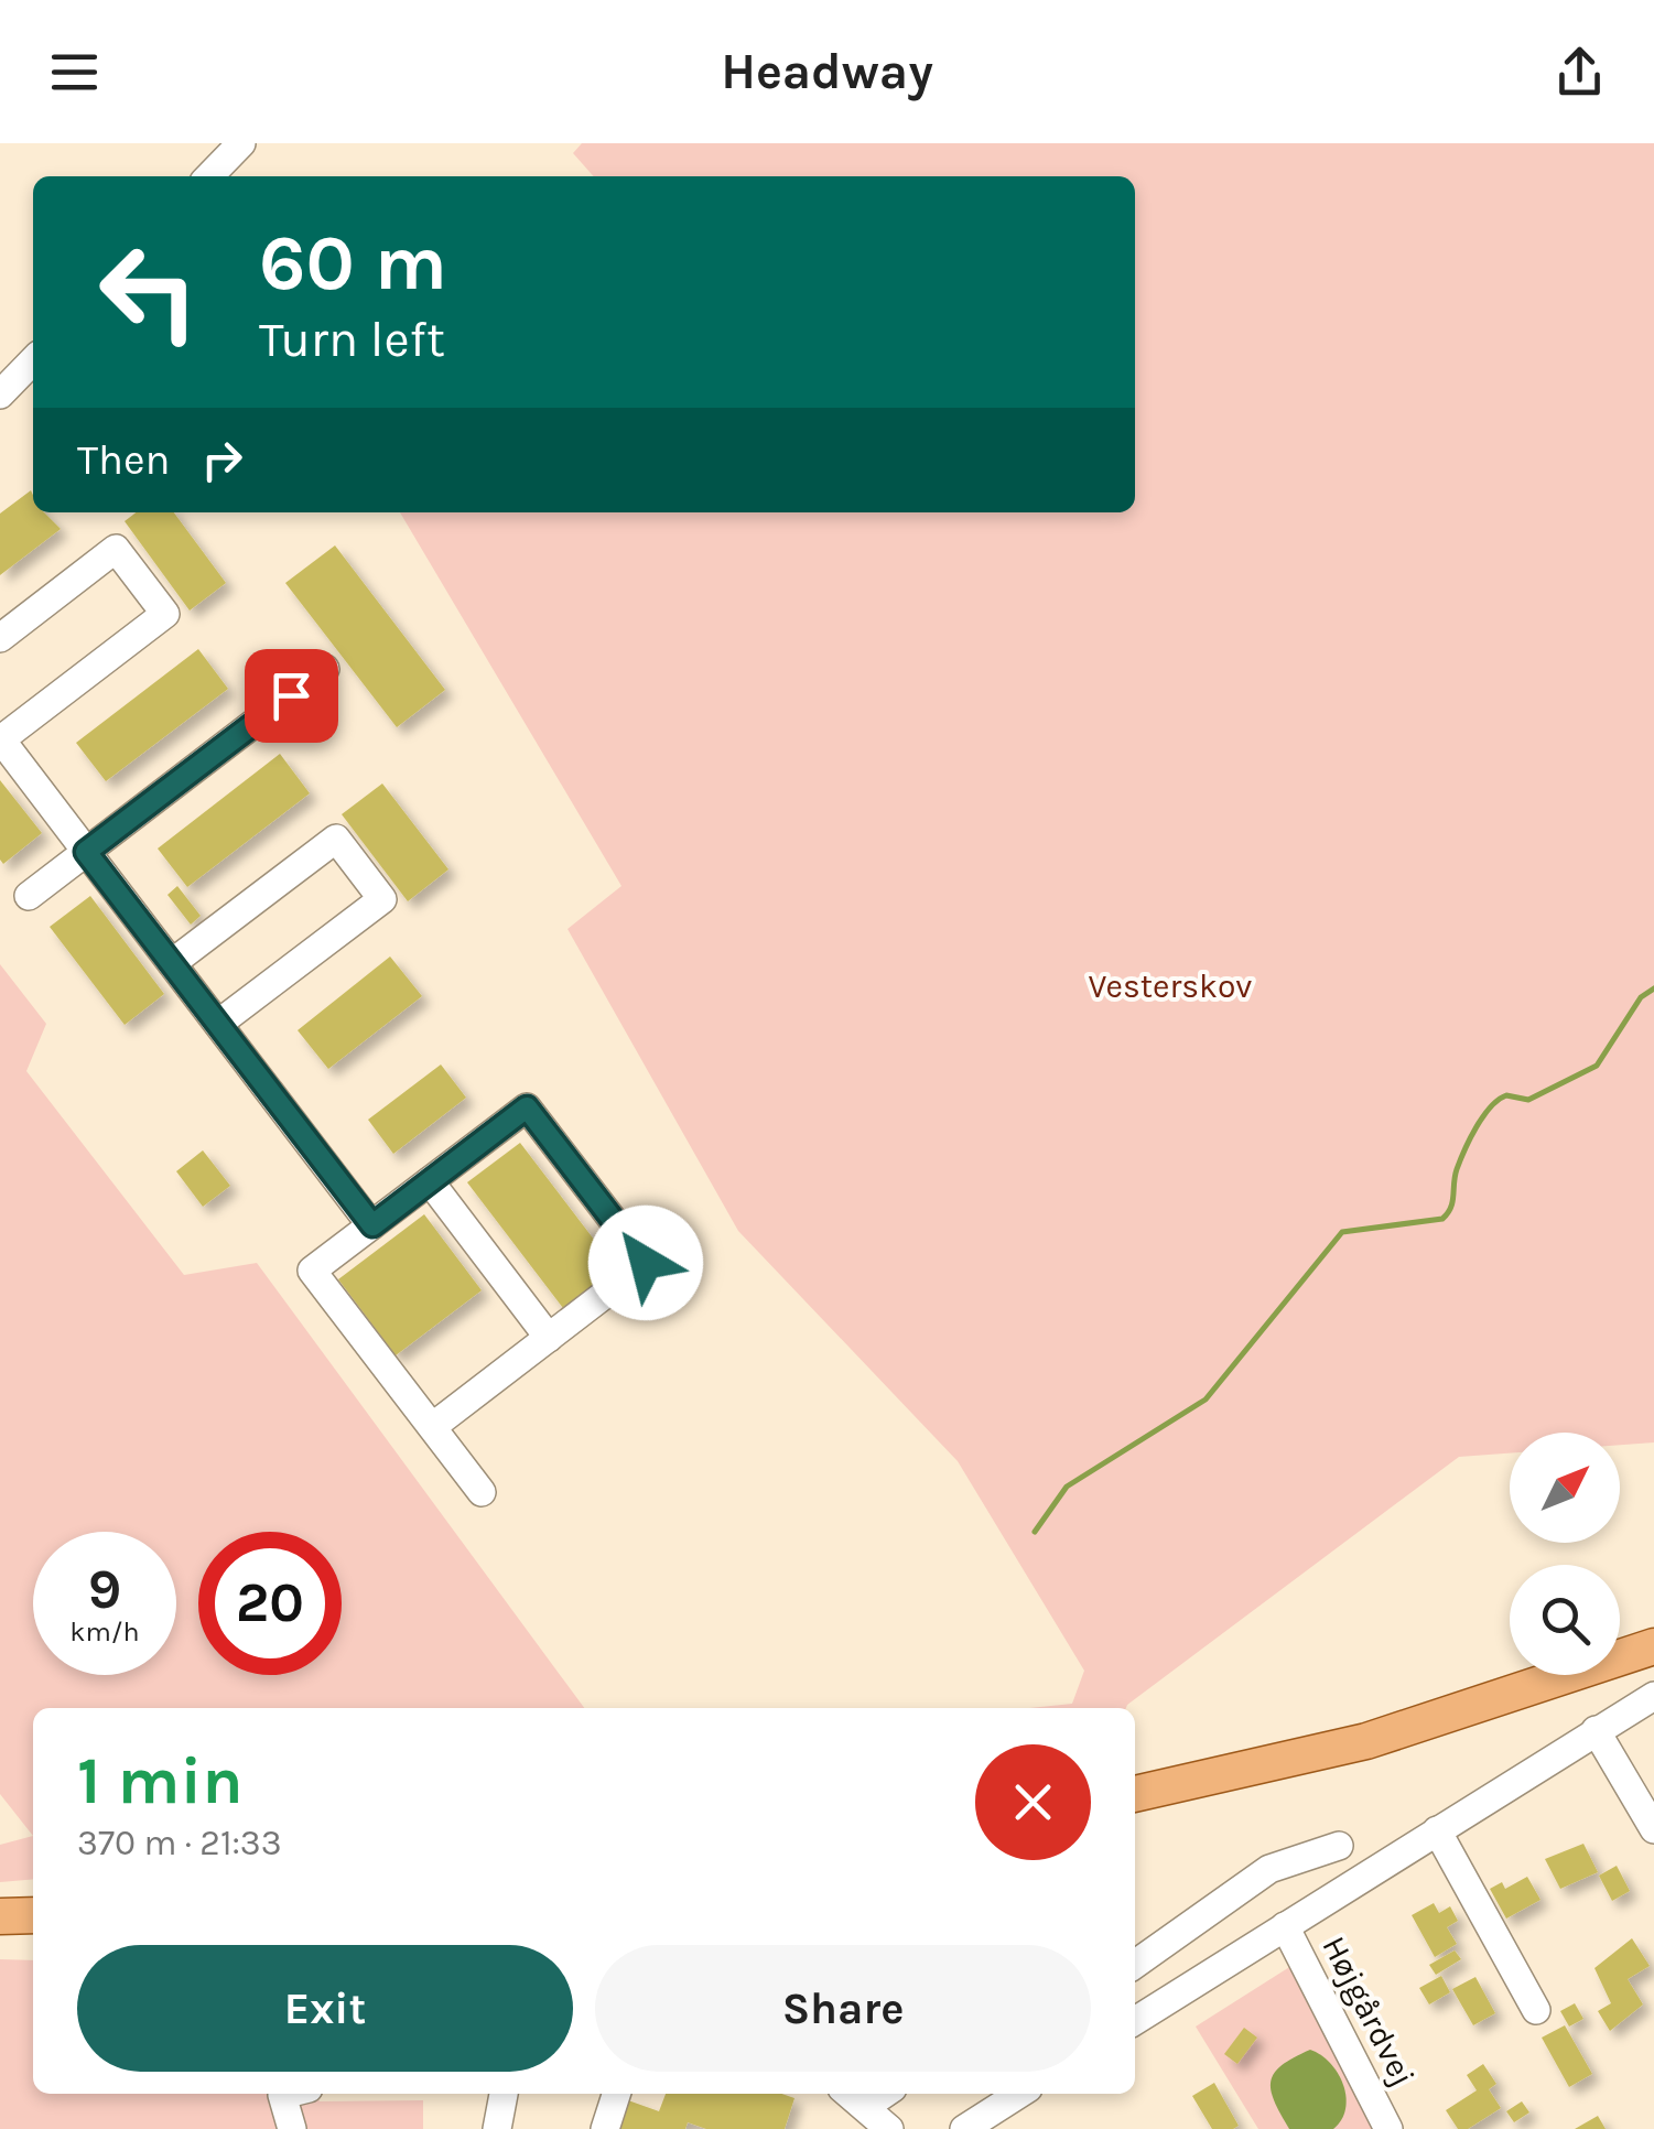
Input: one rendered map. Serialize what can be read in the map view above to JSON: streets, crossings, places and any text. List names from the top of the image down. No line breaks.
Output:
{"streets":{"street":["Højgårdvej"]},"parks":["Vesterskov"],"north":"top right","page":{"header":"Headway","turn":["60 m","Turn left"],"then":"Then","speed":"9 km/h","limit":"20","heading":["1 min","370 m · 21:33"],"buttons":["Exit","Share"]}}
